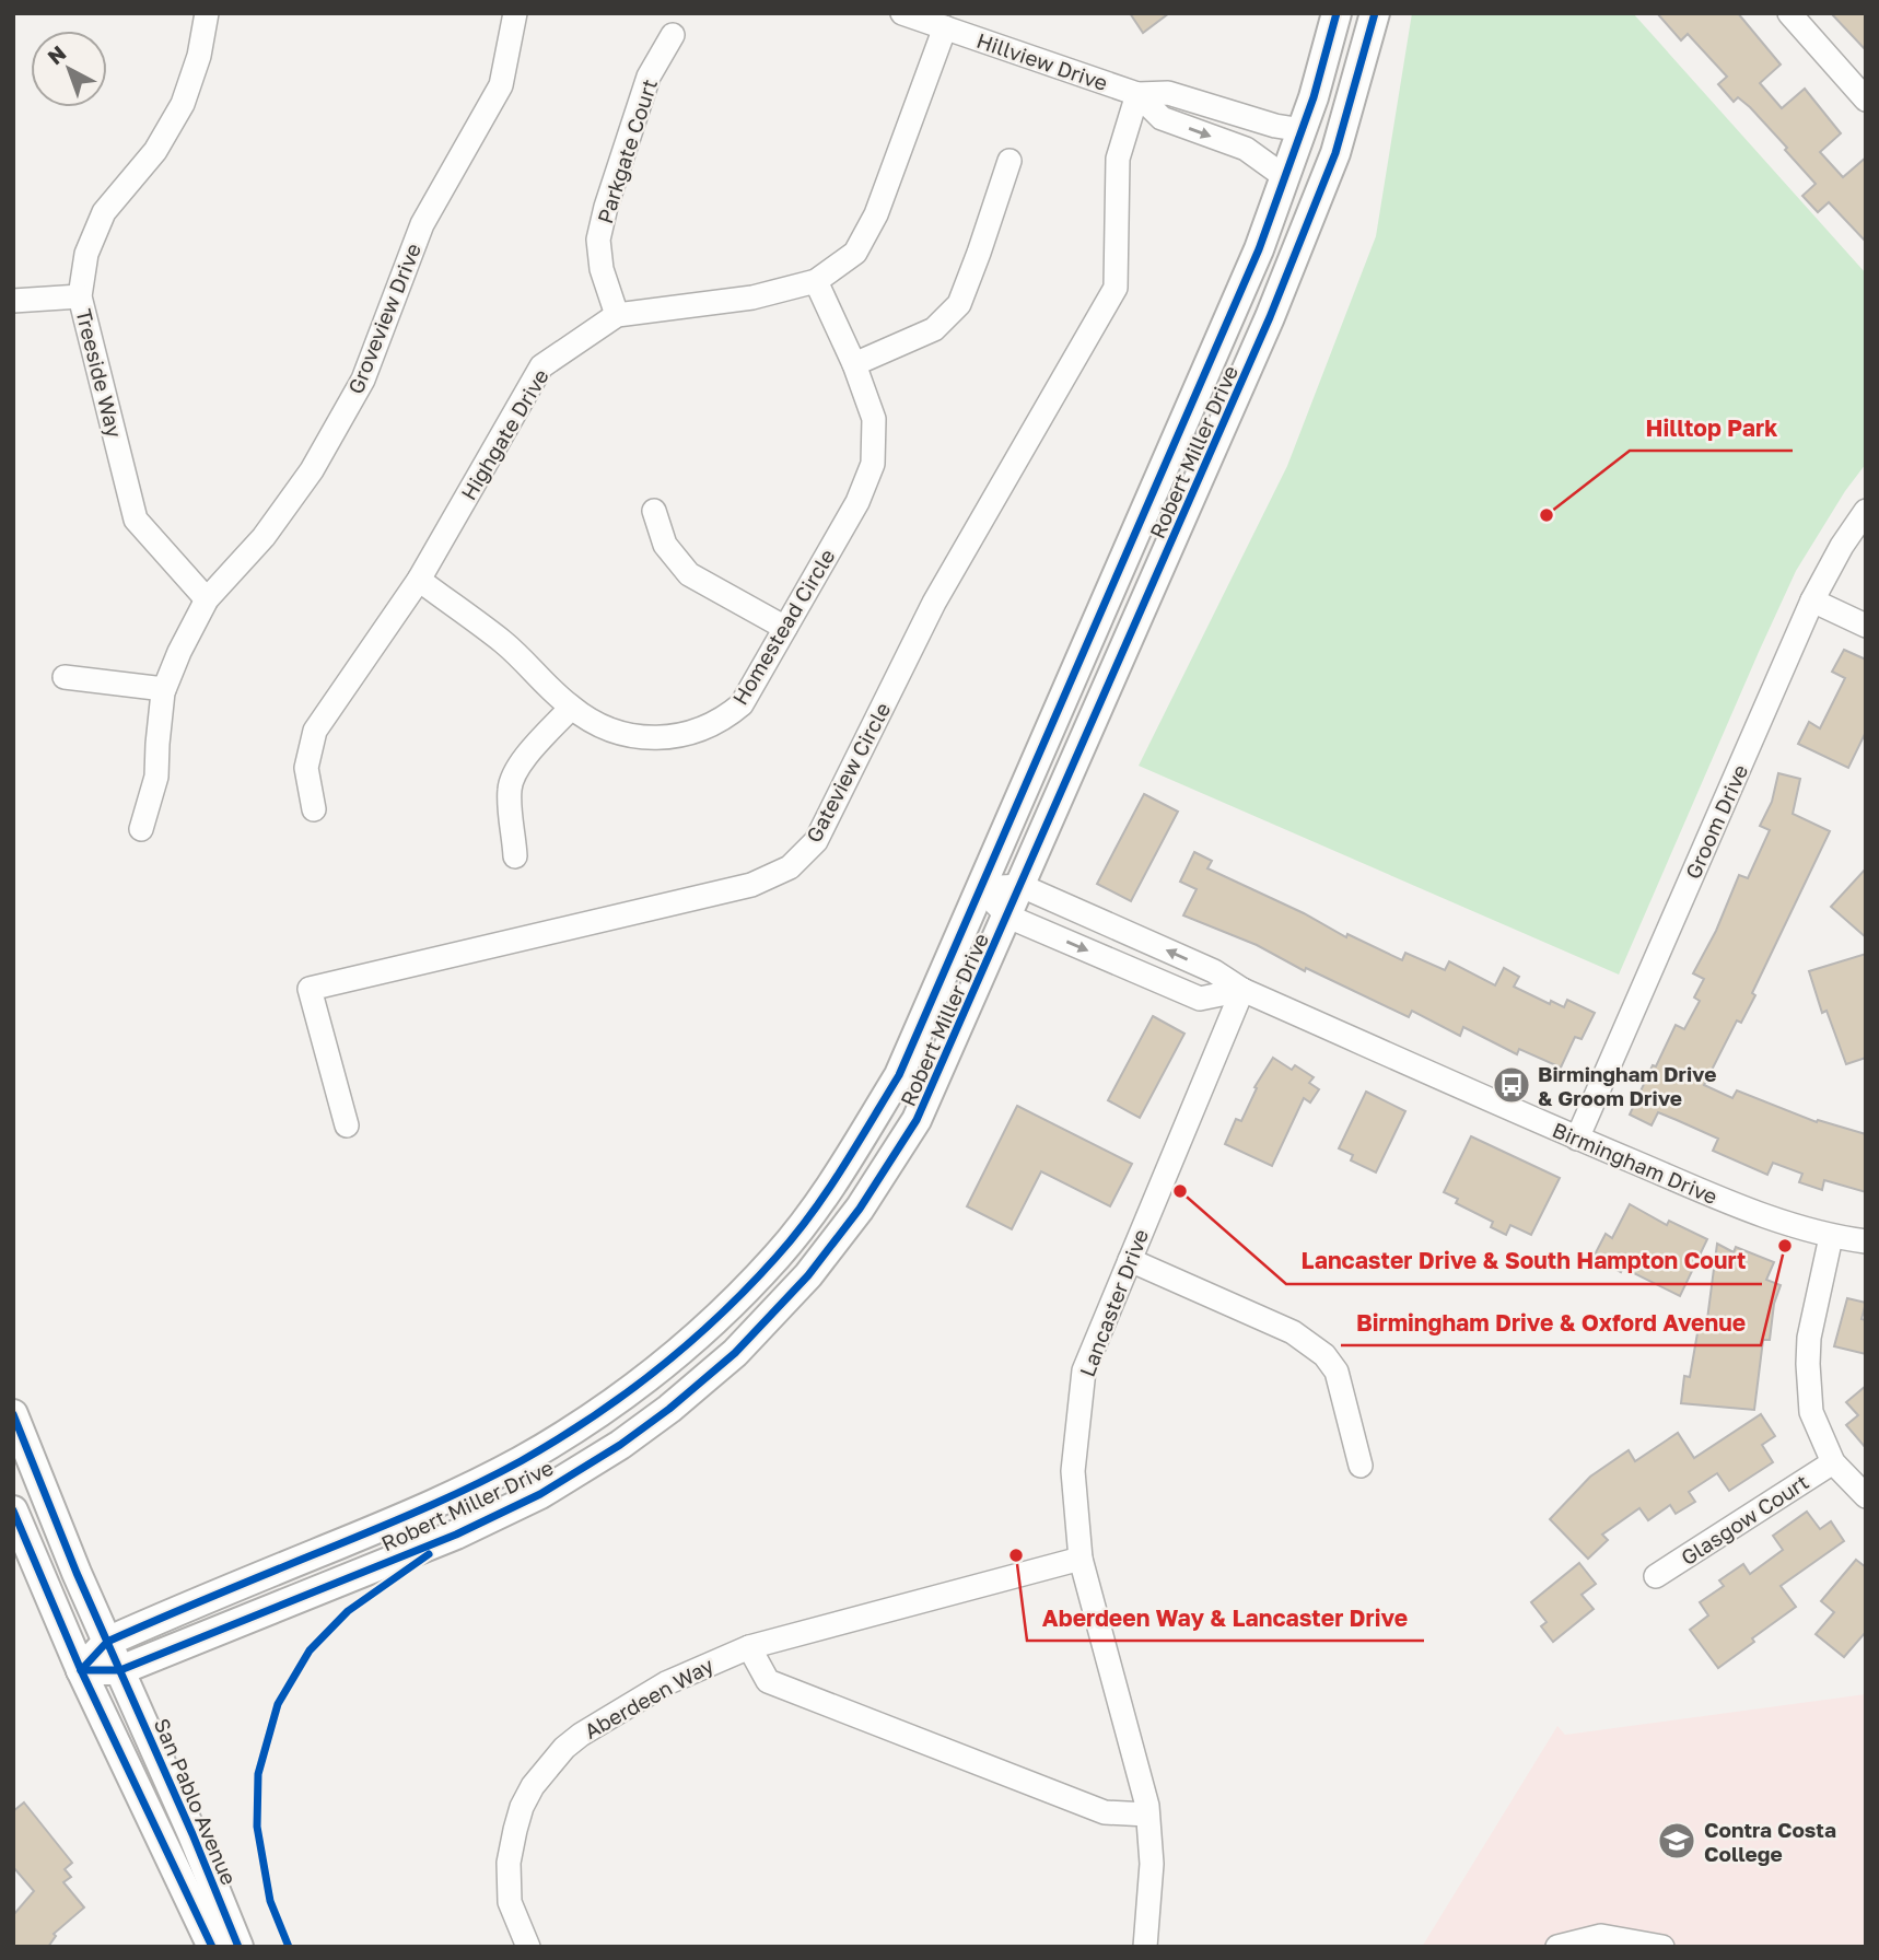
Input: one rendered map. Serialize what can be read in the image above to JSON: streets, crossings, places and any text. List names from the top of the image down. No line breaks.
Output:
{"streets":{"main road":["Robert Miller Drive","San Pablo Avenue"],"street":["Hillview Drive","Parkgate Court","Groveview Drive","Treeside Way","Highgate Drive","Homestead Circle","Gateview Circle","Groom Drive","Birmingham Drive","Lancaster Drive","Glasgow Court","Aberdeen Way"]},"crossings":[["Hillview Drive","Highgate Drive"],["Hillview Drive","Gateview Circle"],["Parkgate Court","Highgate Drive"],["Groveview Drive","Treeside Way"],["Highgate Drive","Homestead Circle"],["Robert Miller Drive","Birmingham Drive"],["Robert Miller Drive","San Pablo Avenue"],["Groom Drive","Birmingham Drive"],["Birmingham Drive","Lancaster Drive"],["Lancaster Drive","Aberdeen Way"]],"places":{"other":["Hilltop Park","Lancaster Drive & South Hampton Court","Birmingham Drive & Oxford Avenue","Aberdeen Way & Lancaster Drive"],"bus stop":["Birmingham Drive & Groom Drive"],"school or university":["Contra Costa College"]},"north":"top left"}
